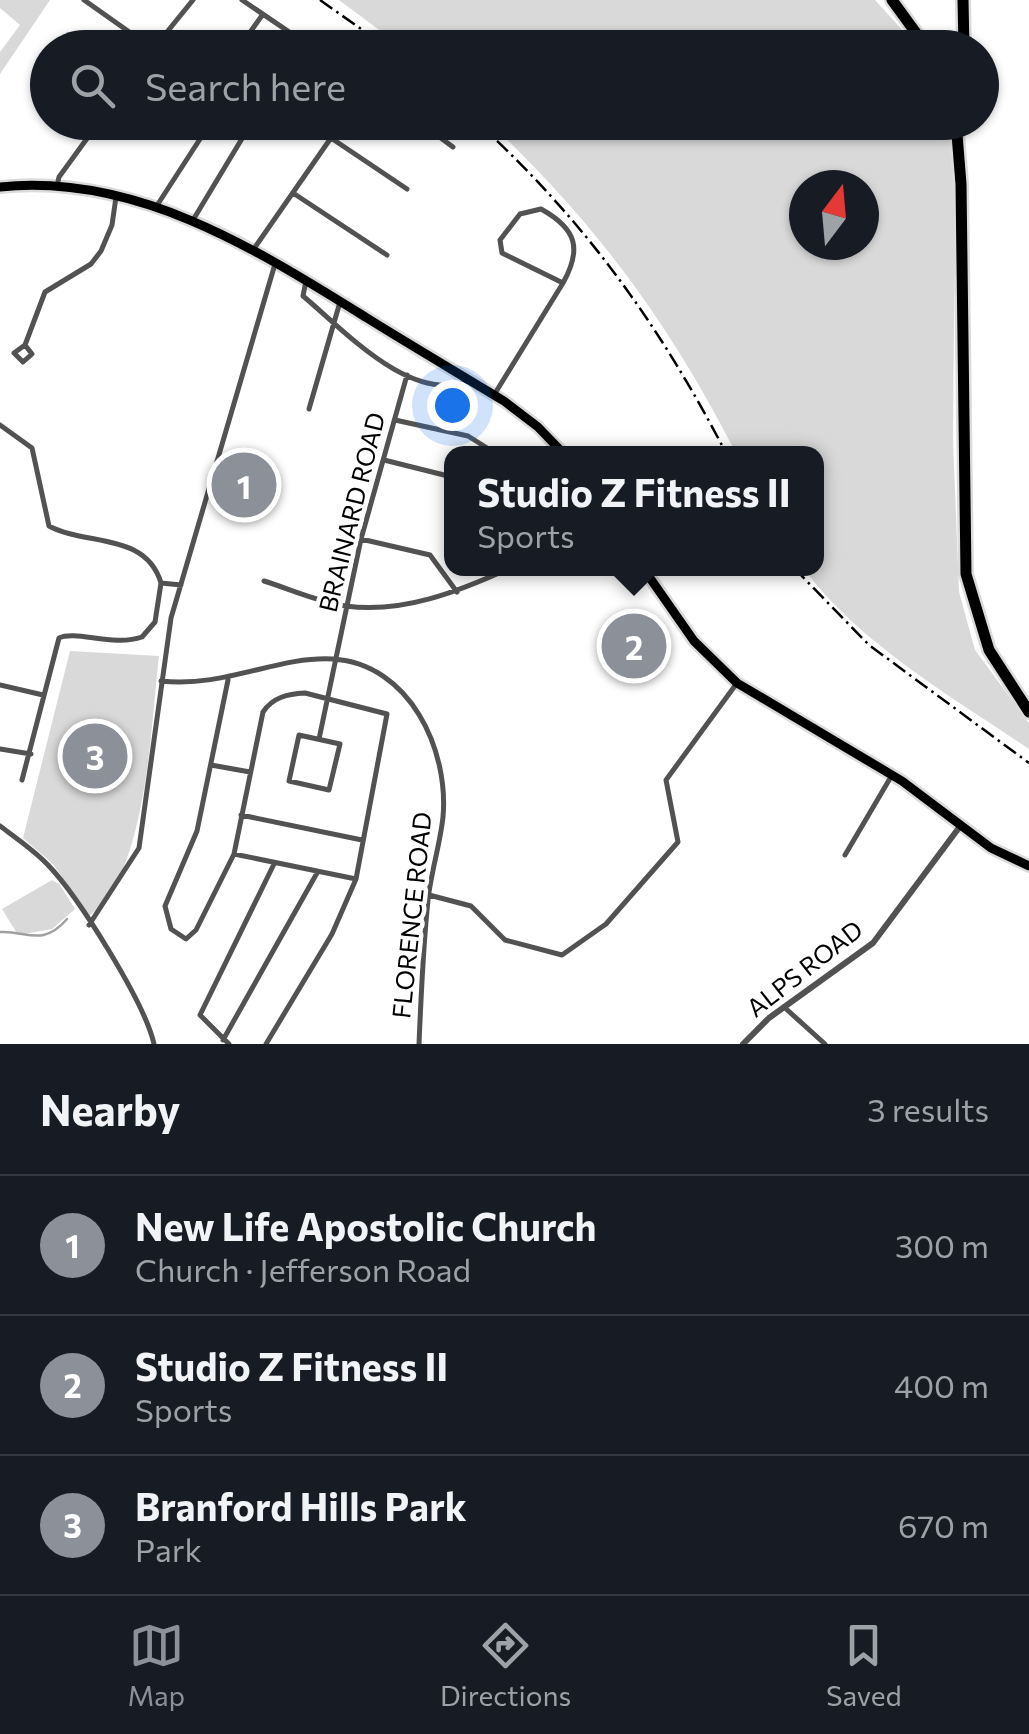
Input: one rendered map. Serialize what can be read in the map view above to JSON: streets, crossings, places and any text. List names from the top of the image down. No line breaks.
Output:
{"streets":{"street":["BRAINARD ROAD","FLORENCE ROAD","ALPS ROAD"]},"crossings":[["BRAINARD ROAD","FLORENCE ROAD"]],"north":"top","page":{"search":"Search here","popup":["Studio Z Fitness II","Sports"],"pins":["1","2","3"],"heading":["Nearby","3 results"],"list":[{"mark":"1","name":"New Life Apostolic Church","note":"Church · Jefferson Road","value":"300 m"},{"mark":"2","name":"Studio Z Fitness II","note":"Sports","value":"400 m"},{"mark":"3","name":"Branford Hills Park","note":"Park","value":"670 m"}],"nav":["Map","Directions","Saved"]}}
